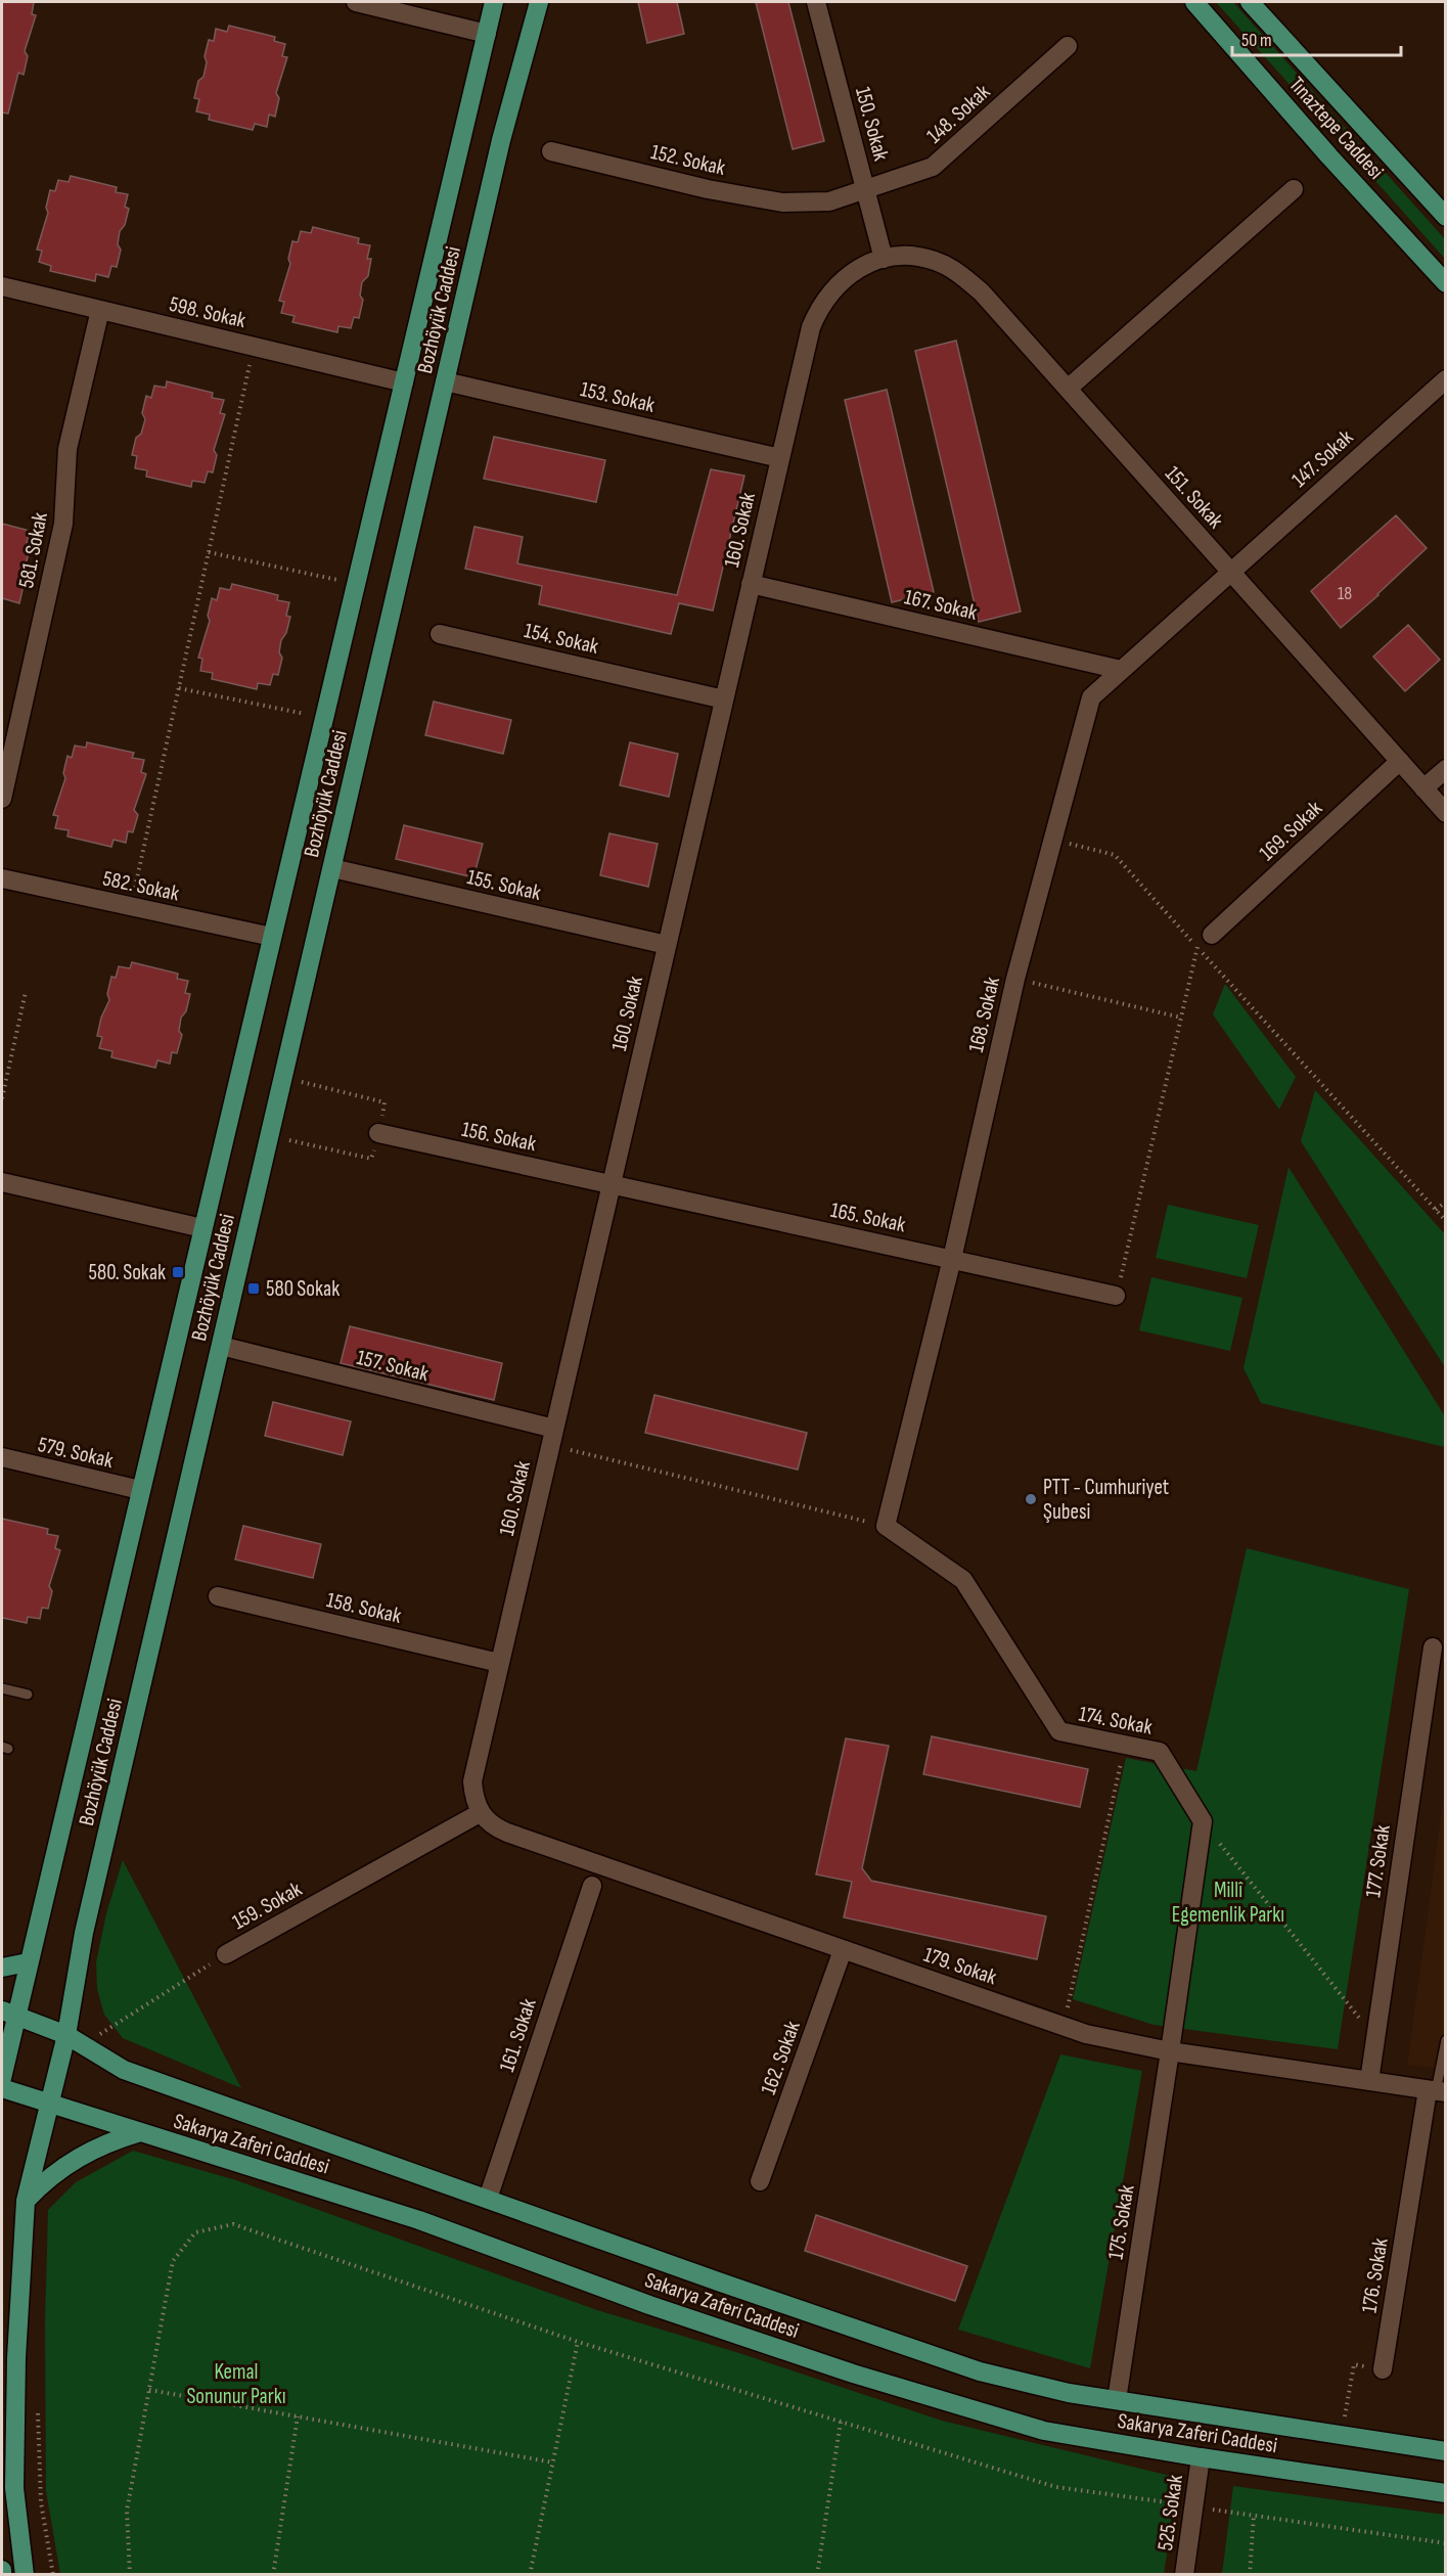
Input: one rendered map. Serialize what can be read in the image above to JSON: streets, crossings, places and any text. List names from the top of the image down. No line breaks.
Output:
{"streets":{"main road":["Tınaztepe Caddesi","Bozhöyük Caddesi","Sakarya Zaferi Caddesi"],"street":["148. Sokak","150. Sokak","152. Sokak","598. Sokak","153. Sokak","147. Sokak","151. Sokak","160. Sokak","581. Sokak","167. Sokak","154. Sokak","169. Sokak","155. Sokak","582. Sokak","168. Sokak","156. Sokak","165. Sokak","157. Sokak","579. Sokak","158. Sokak","174. Sokak","177. Sokak","159. Sokak","179. Sokak","161. Sokak","162. Sokak","175. Sokak","176. Sokak","525. Sokak"]},"crossings":[["148. Sokak","150. Sokak"],["148. Sokak","152. Sokak"],["150. Sokak","152. Sokak"],["150. Sokak","151. Sokak"],["150. Sokak","160. Sokak"],["Bozhöyük Caddesi","598. Sokak"],["Bozhöyük Caddesi","153. Sokak"],["Bozhöyük Caddesi","155. Sokak"],["Bozhöyük Caddesi","582. Sokak"],["Bozhöyük Caddesi","157. Sokak"],["Bozhöyük Caddesi","579. Sokak"],["Bozhöyük Caddesi","159. Sokak"],["Bozhöyük Caddesi","Sakarya Zaferi Caddesi"],["598. Sokak","581. Sokak"],["153. Sokak","160. Sokak"],["147. Sokak","151. Sokak"],["147. Sokak","168. Sokak"],["151. Sokak","160. Sokak"],["151. Sokak","169. Sokak"],["151. Sokak","168. Sokak"],["160. Sokak","167. Sokak"],["160. Sokak","154. Sokak"],["160. Sokak","155. Sokak"],["160. Sokak","156. Sokak"],["160. Sokak","165. Sokak"],["160. Sokak","157. Sokak"],["160. Sokak","158. Sokak"],["160. Sokak","159. Sokak"],["160. Sokak","179. Sokak"],["167. Sokak","168. Sokak"],["168. Sokak","165. Sokak"],["168. Sokak","174. Sokak"],["156. Sokak","165. Sokak"],["177. Sokak","179. Sokak"],["159. Sokak","179. Sokak"],["159. Sokak","Sakarya Zaferi Caddesi"],["179. Sokak","162. Sokak"],["179. Sokak","175. Sokak"],["179. Sokak","176. Sokak"],["161. Sokak","Sakarya Zaferi Caddesi"],["Sakarya Zaferi Caddesi","175. Sokak"],["Sakarya Zaferi Caddesi","525. Sokak"]],"parks":["Millî Egemenlik Parkı","Kemal Sonunur Parkı"],"places":{"transit":["580. Sokak","580 Sokak"],"other":["PTT - Cumhuriyet Şubesi"]},"house_numbers":["18"],"scale_bar":"50 m"}
